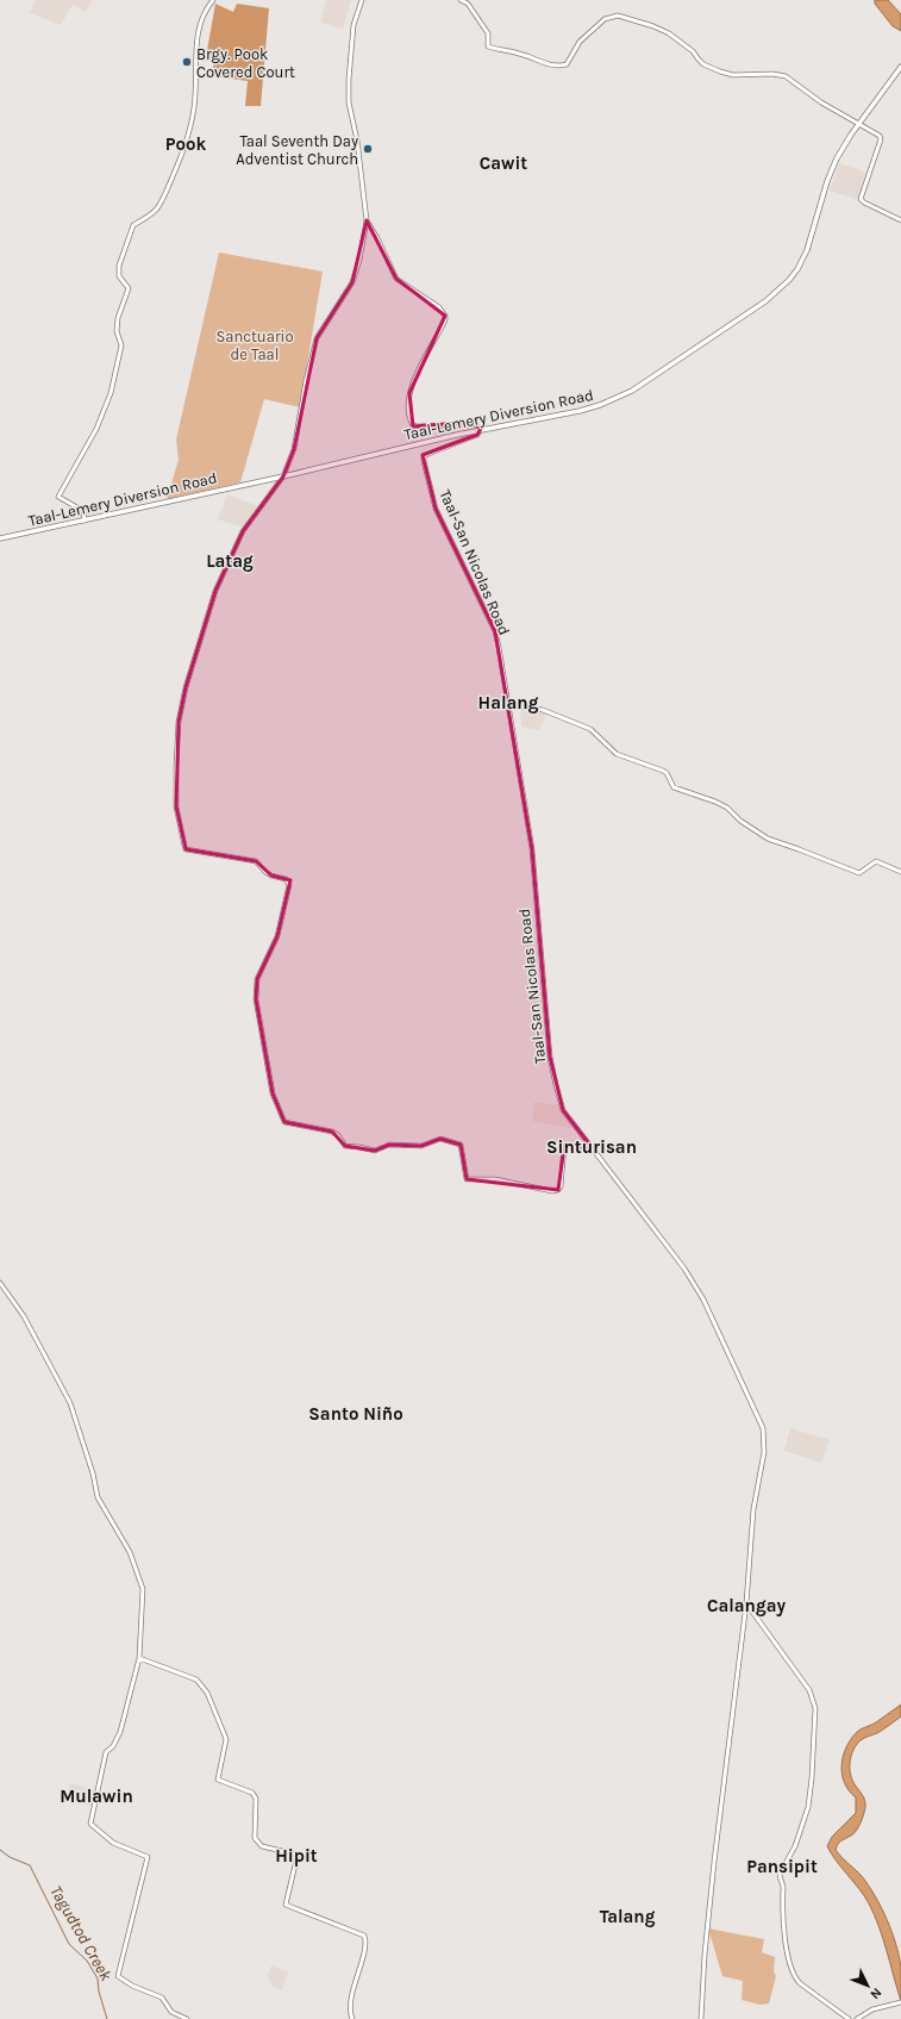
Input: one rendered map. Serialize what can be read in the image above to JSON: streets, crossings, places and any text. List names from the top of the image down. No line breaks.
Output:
{"streets":{"main road":["Taal-Lemery Diversion Road"],"street":["Taal-San Nicolas Road"]},"crossings":[["Taal-Lemery Diversion Road","Taal-San Nicolas Road"]],"districts":["Pook","Cawit","Latag","Halang","Sinturisan","Santo Niño","Calangay","Mulawin","Hipit","Pansipit","Talang"],"water":["Tagudtod Creek"],"parks":["Sanctuario de Taal"],"places":["Brgy. Pook Covered Court","Taal Seventh Day Adventist Church"],"north":"bottom right"}
